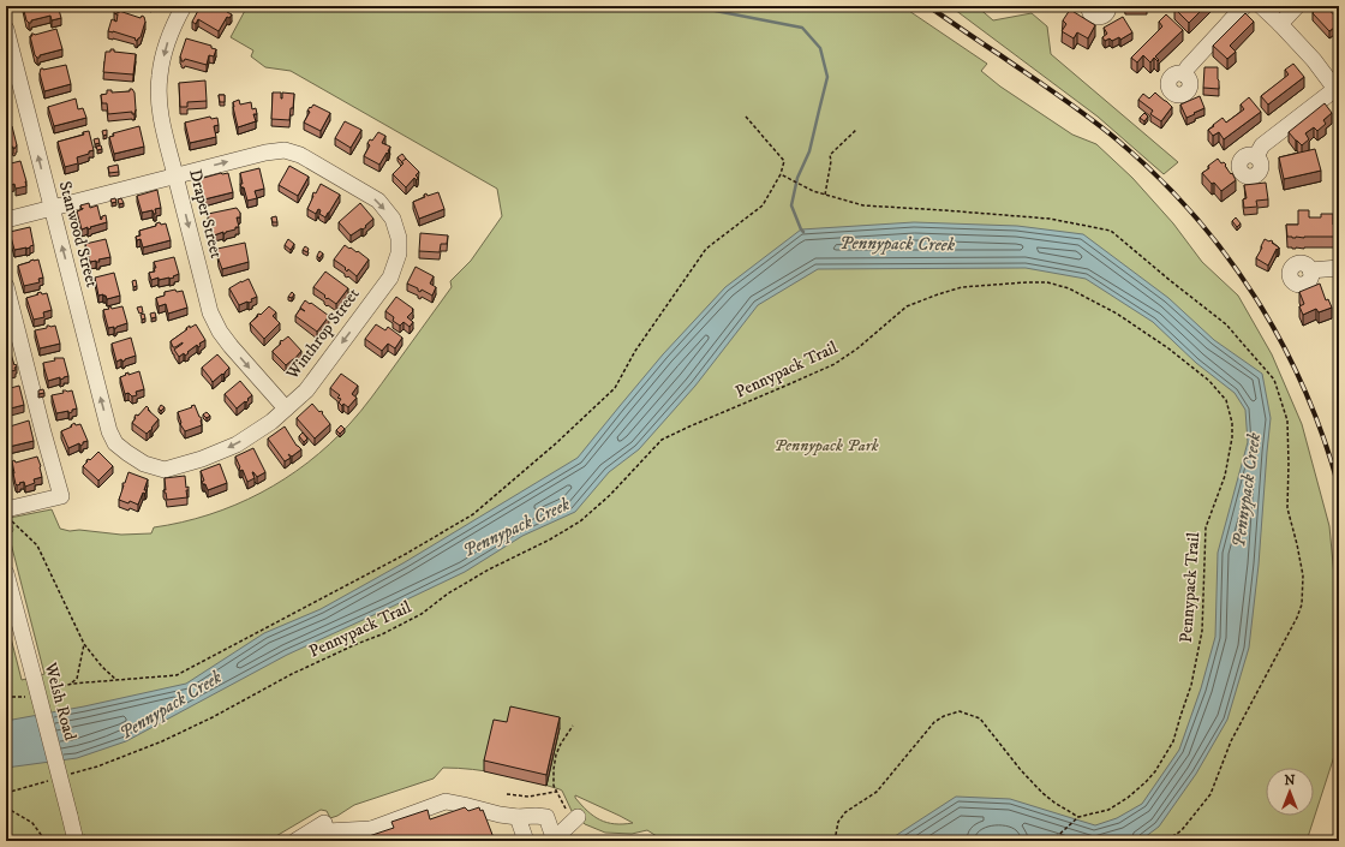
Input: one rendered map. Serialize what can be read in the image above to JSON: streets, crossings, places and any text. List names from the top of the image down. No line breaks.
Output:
{"streets":{"street":["Draper Street","Stanwood Street","Winthrop Street","Welsh Road"],"path":["Pennypack Trail"]},"crossings":[["Draper Street","Winthrop Street"],["Stanwood Street","Winthrop Street"]],"one_way":["Draper Street","Stanwood Street"],"water":["Pennypack Creek"],"parks":["Pennypack Park"],"north":"top"}
